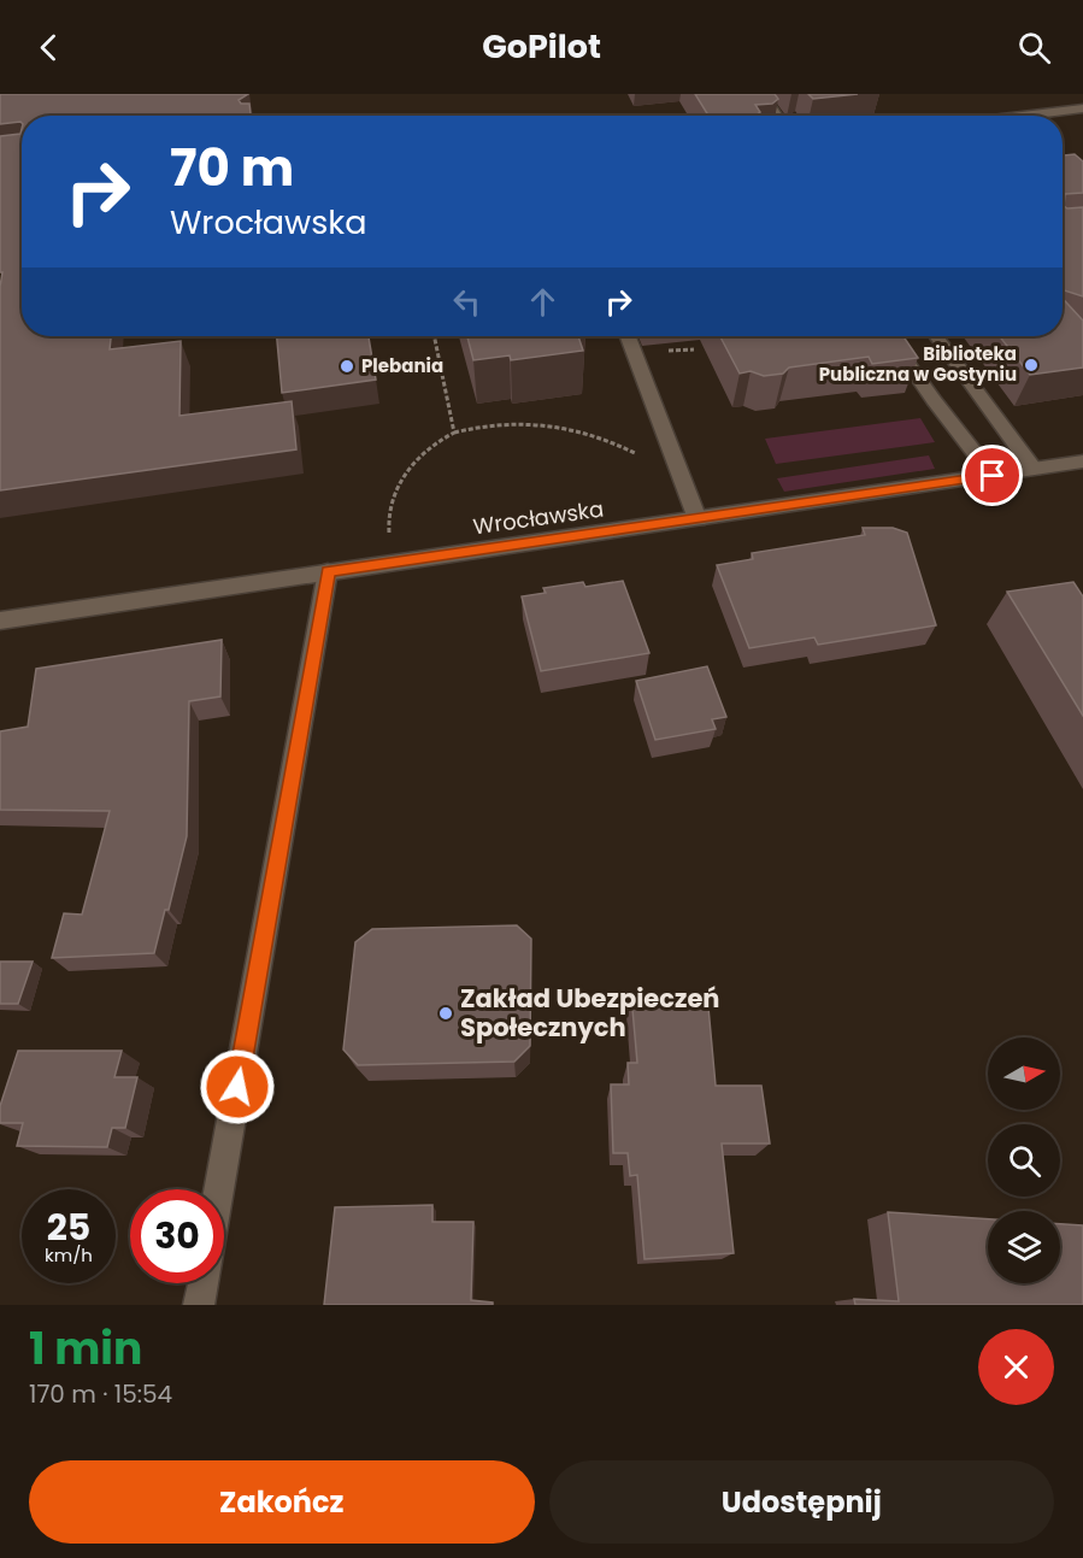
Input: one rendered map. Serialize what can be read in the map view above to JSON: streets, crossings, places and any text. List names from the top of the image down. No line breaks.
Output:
{"streets":{"street":["Wrocławska"]},"places":["Biblioteka Publiczna w Gostyniu","Plebania","Zakład Ubezpieczeń Społecznych"],"north":"right","page":{"header":"GoPilot","turn":["70 m","Wrocławska"],"speed":"25 km/h","limit":"30","heading":["1 min","170 m · 15:54"],"buttons":["Zakończ","Udostępnij"]}}
